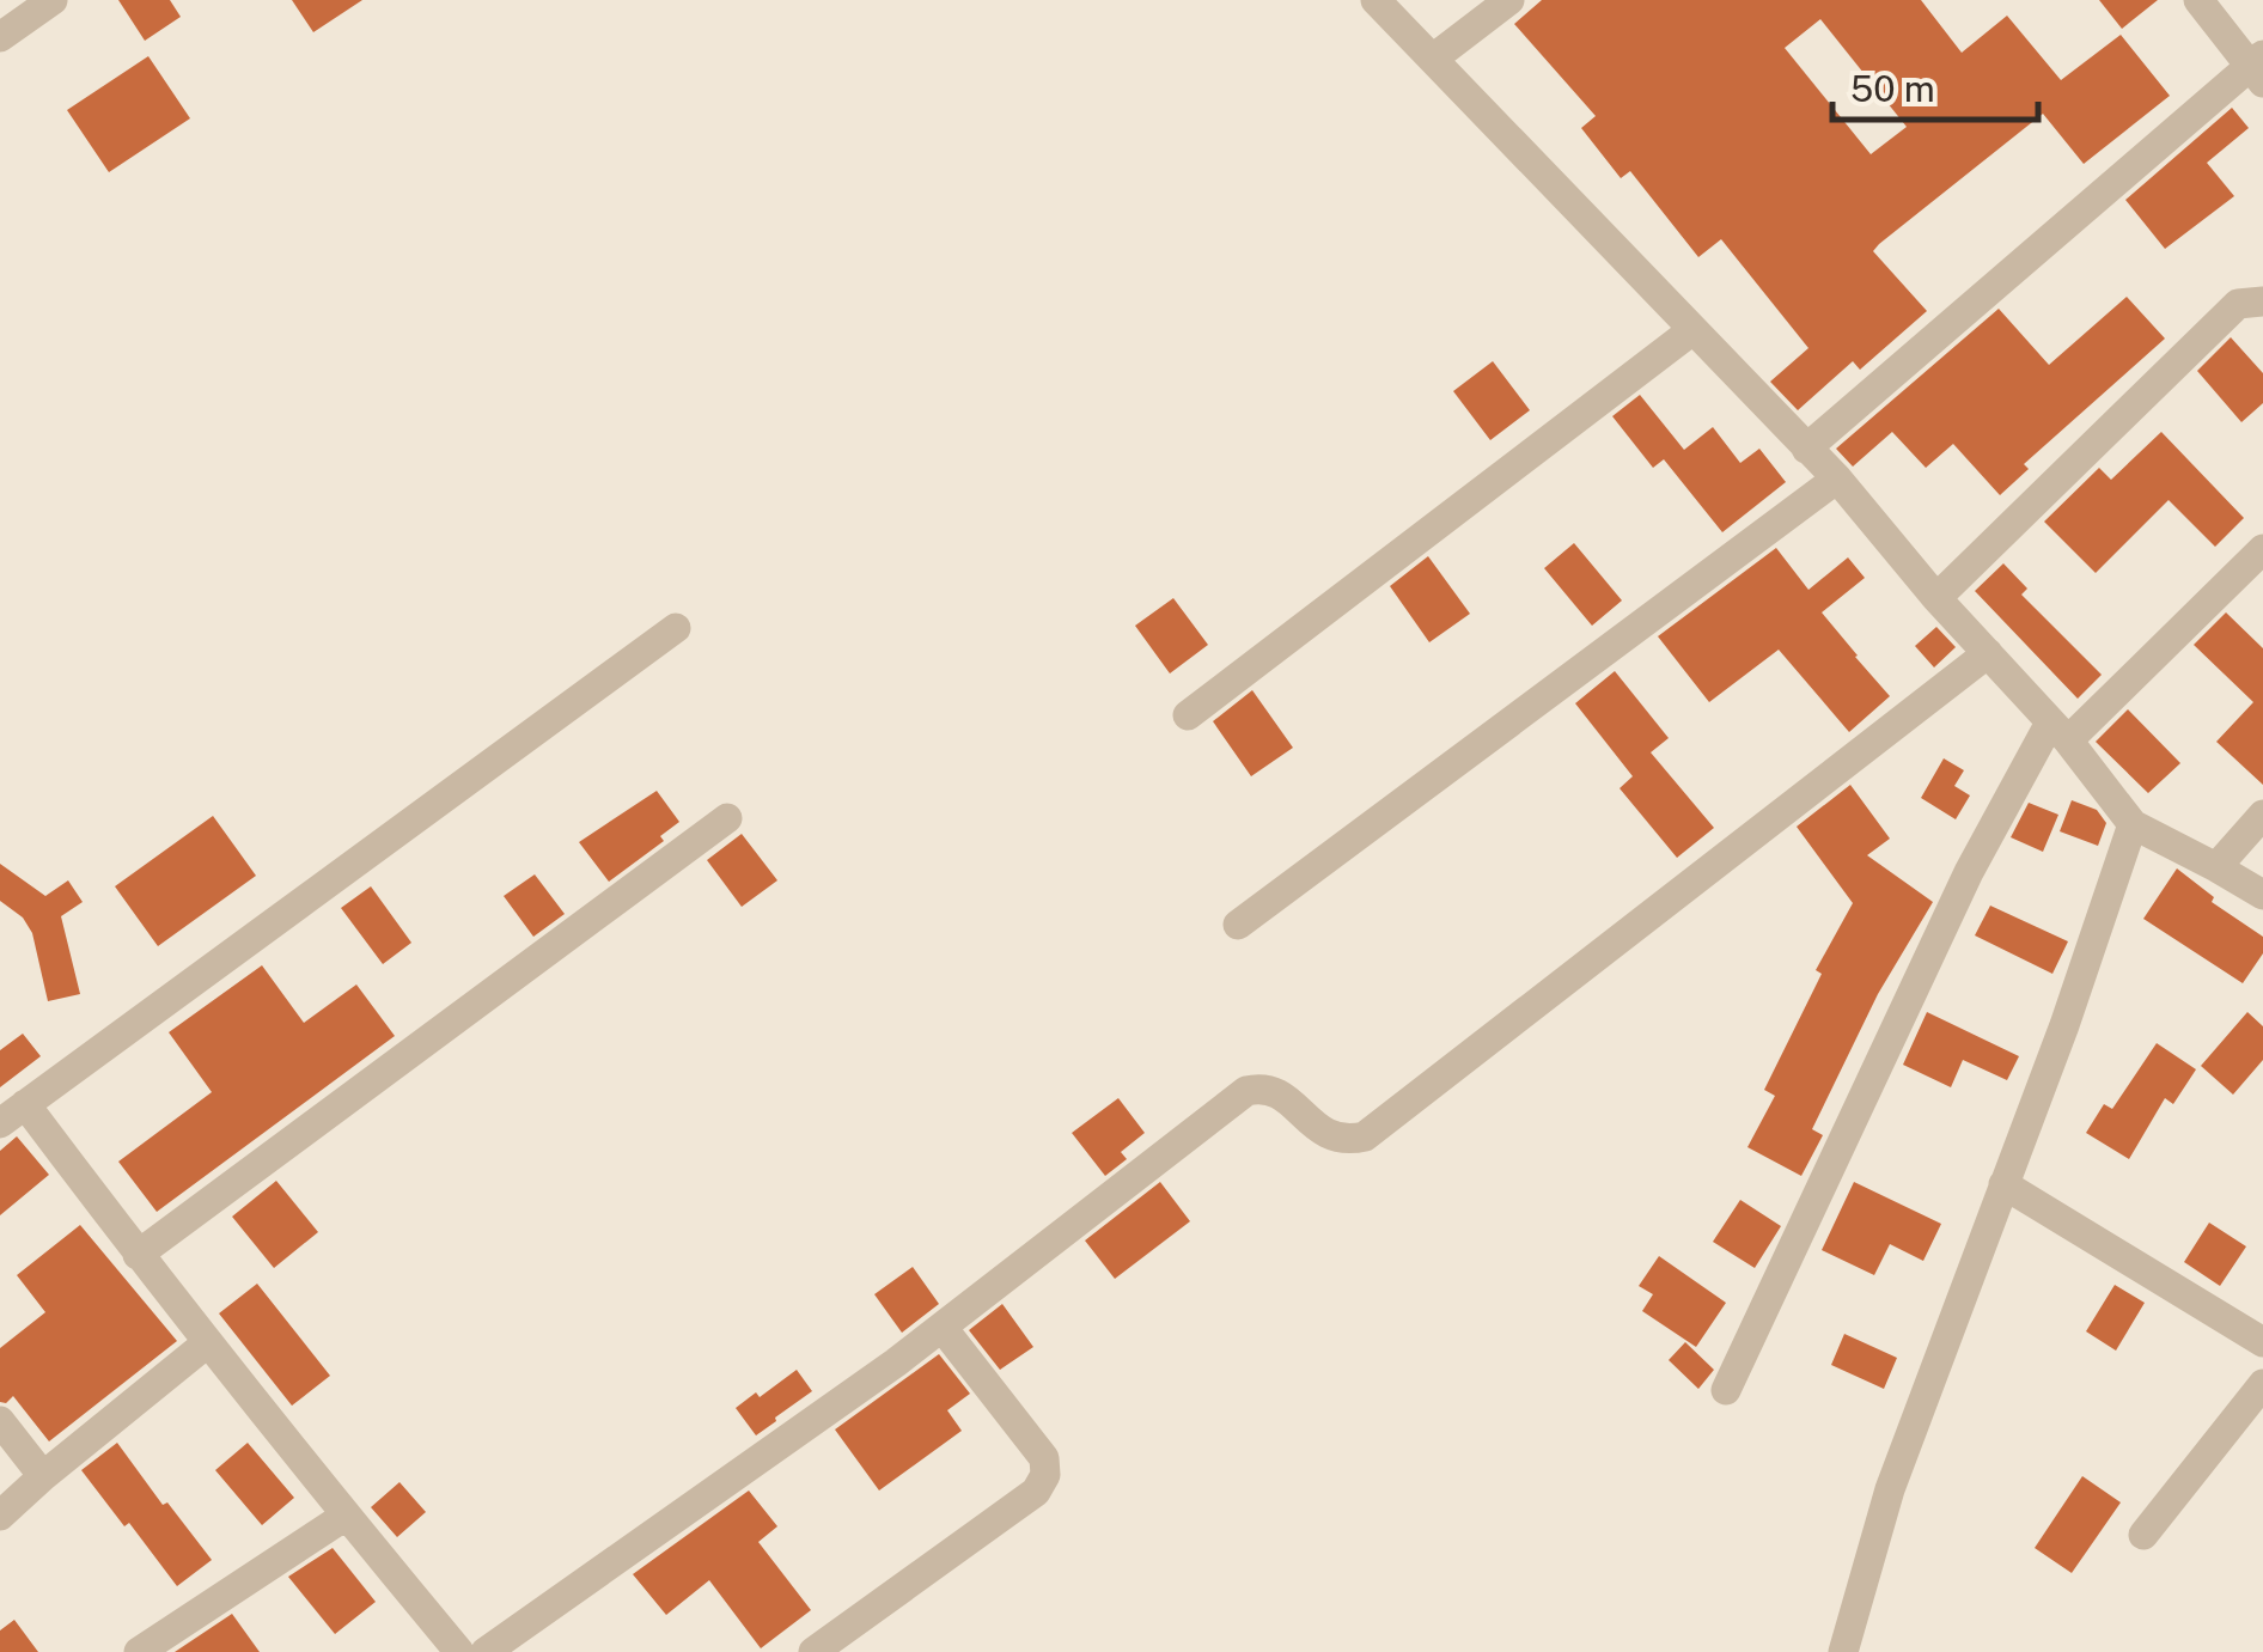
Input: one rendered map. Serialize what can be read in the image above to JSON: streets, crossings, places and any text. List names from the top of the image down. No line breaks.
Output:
{"scale_bar":"50 m"}
